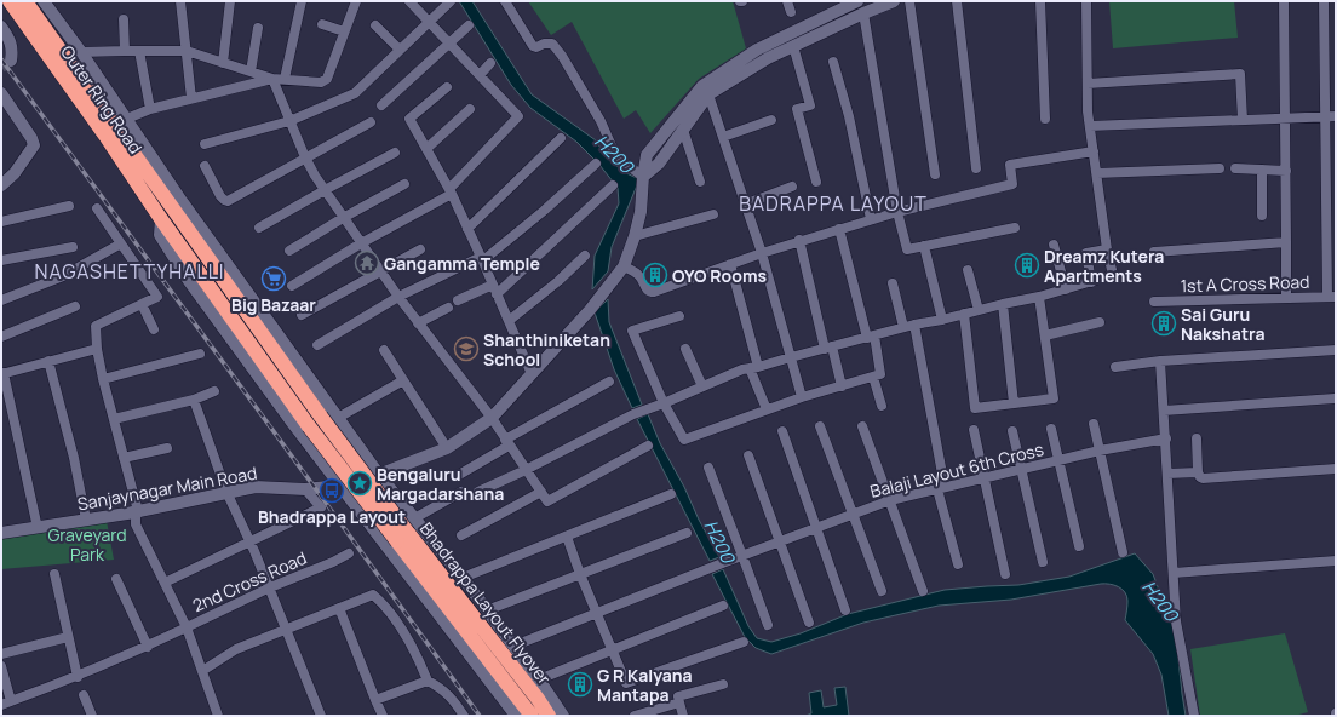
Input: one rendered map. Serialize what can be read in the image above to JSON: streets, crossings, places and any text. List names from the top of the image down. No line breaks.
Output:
{"streets":{"highway":["Outer Ring Road","Bhadrappa Layout Flyover"],"street":["1st A Cross Road","Balaji Layout 6th Cross","Sanjaynagar Main Road","2nd Cross Road"]},"crossings":[["Outer Ring Road","Bhadrappa Layout Flyover"]],"districts":["BADRAPPA LAYOUT","NAGASHETTYHALLI"],"water":["H200"],"parks":["Graveyard Park"],"places":{"temple":["Gangamma Temple"],"building":["Dreamz Kutera Apartments","OYO Rooms","Sai Guru Nakshatra","G R Kalyana Mantapa"],"supermarket":["Big Bazaar"],"school or university":["Shanthiniketan School"],"place":["Bengaluru Margadarshana"],"bus stop":["Bhadrappa Layout"]}}
